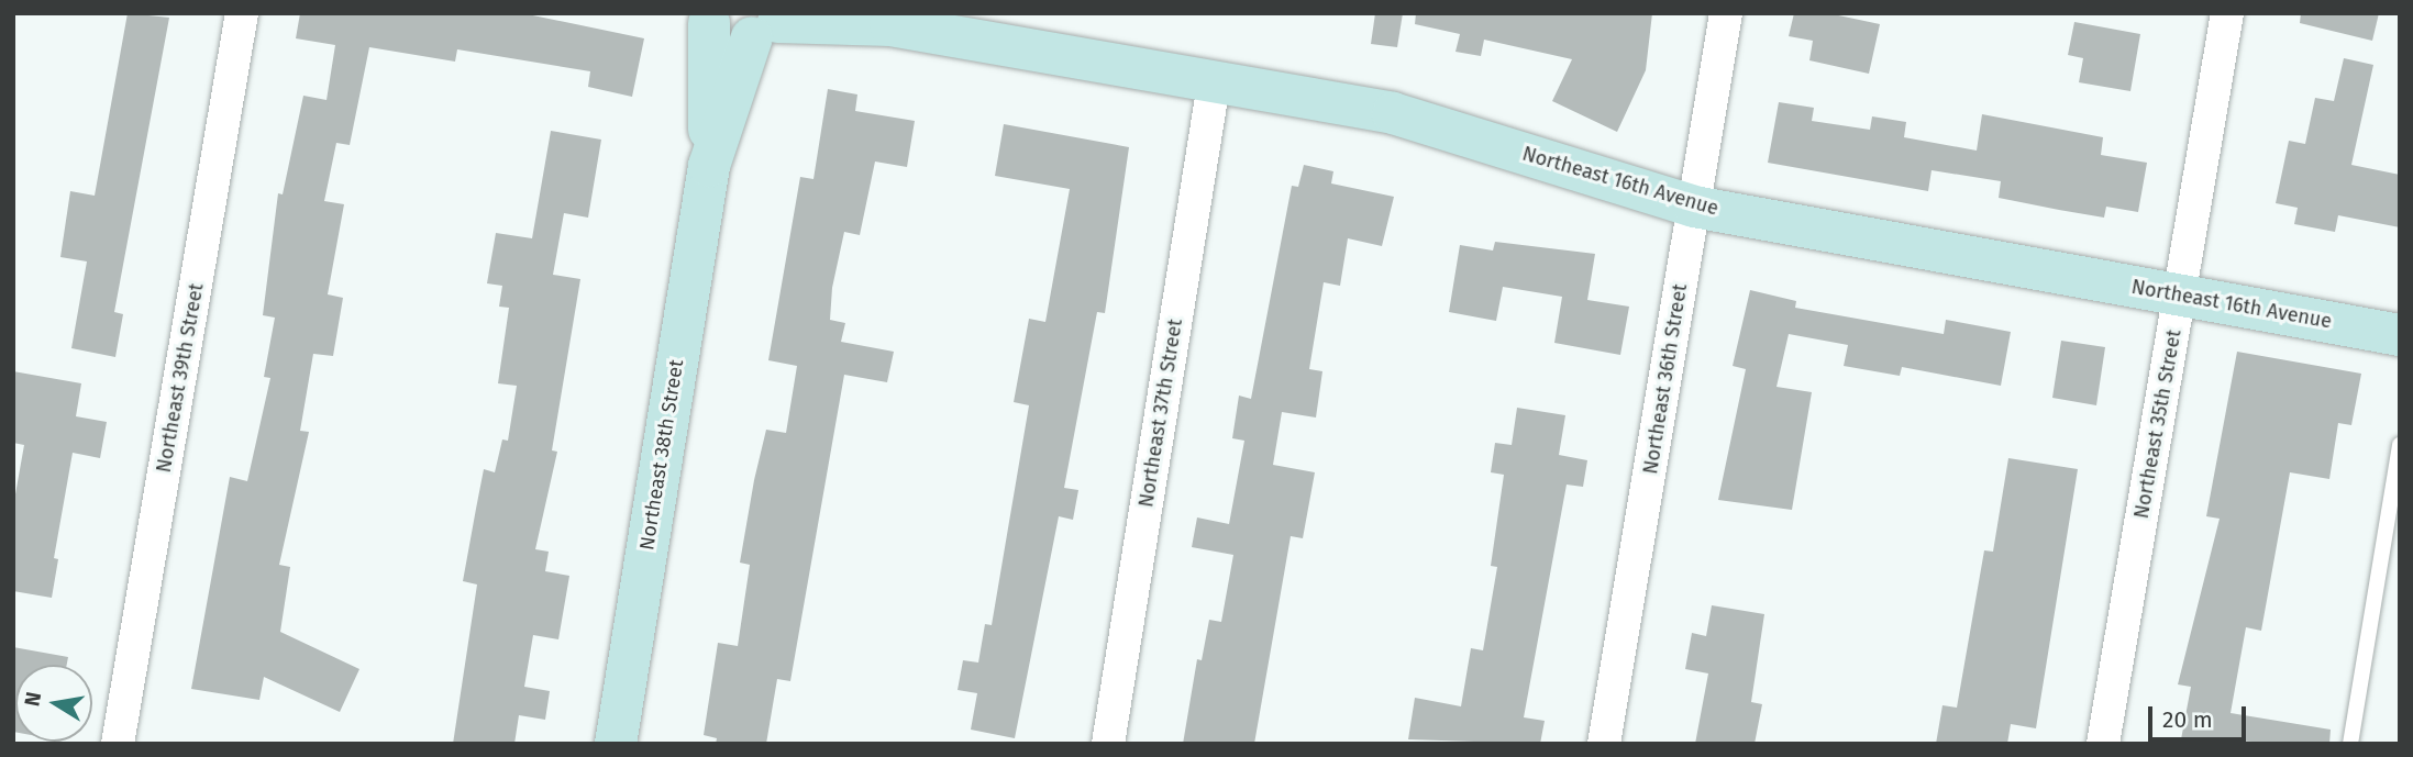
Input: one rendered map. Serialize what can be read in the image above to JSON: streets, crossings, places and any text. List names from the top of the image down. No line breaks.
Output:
{"streets":{"street":["Northeast 16th Avenue","Northeast 39th Street","Northeast 36th Street","Northeast 37th Street","Northeast 35th Street","Northeast 38th Street"]},"crossings":[["Northeast 16th Avenue","Northeast 36th Street"],["Northeast 16th Avenue","Northeast 37th Street"],["Northeast 16th Avenue","Northeast 35th Street"],["Northeast 16th Avenue","Northeast 38th Street"]],"scale_bar":"20 m","north":"left"}
